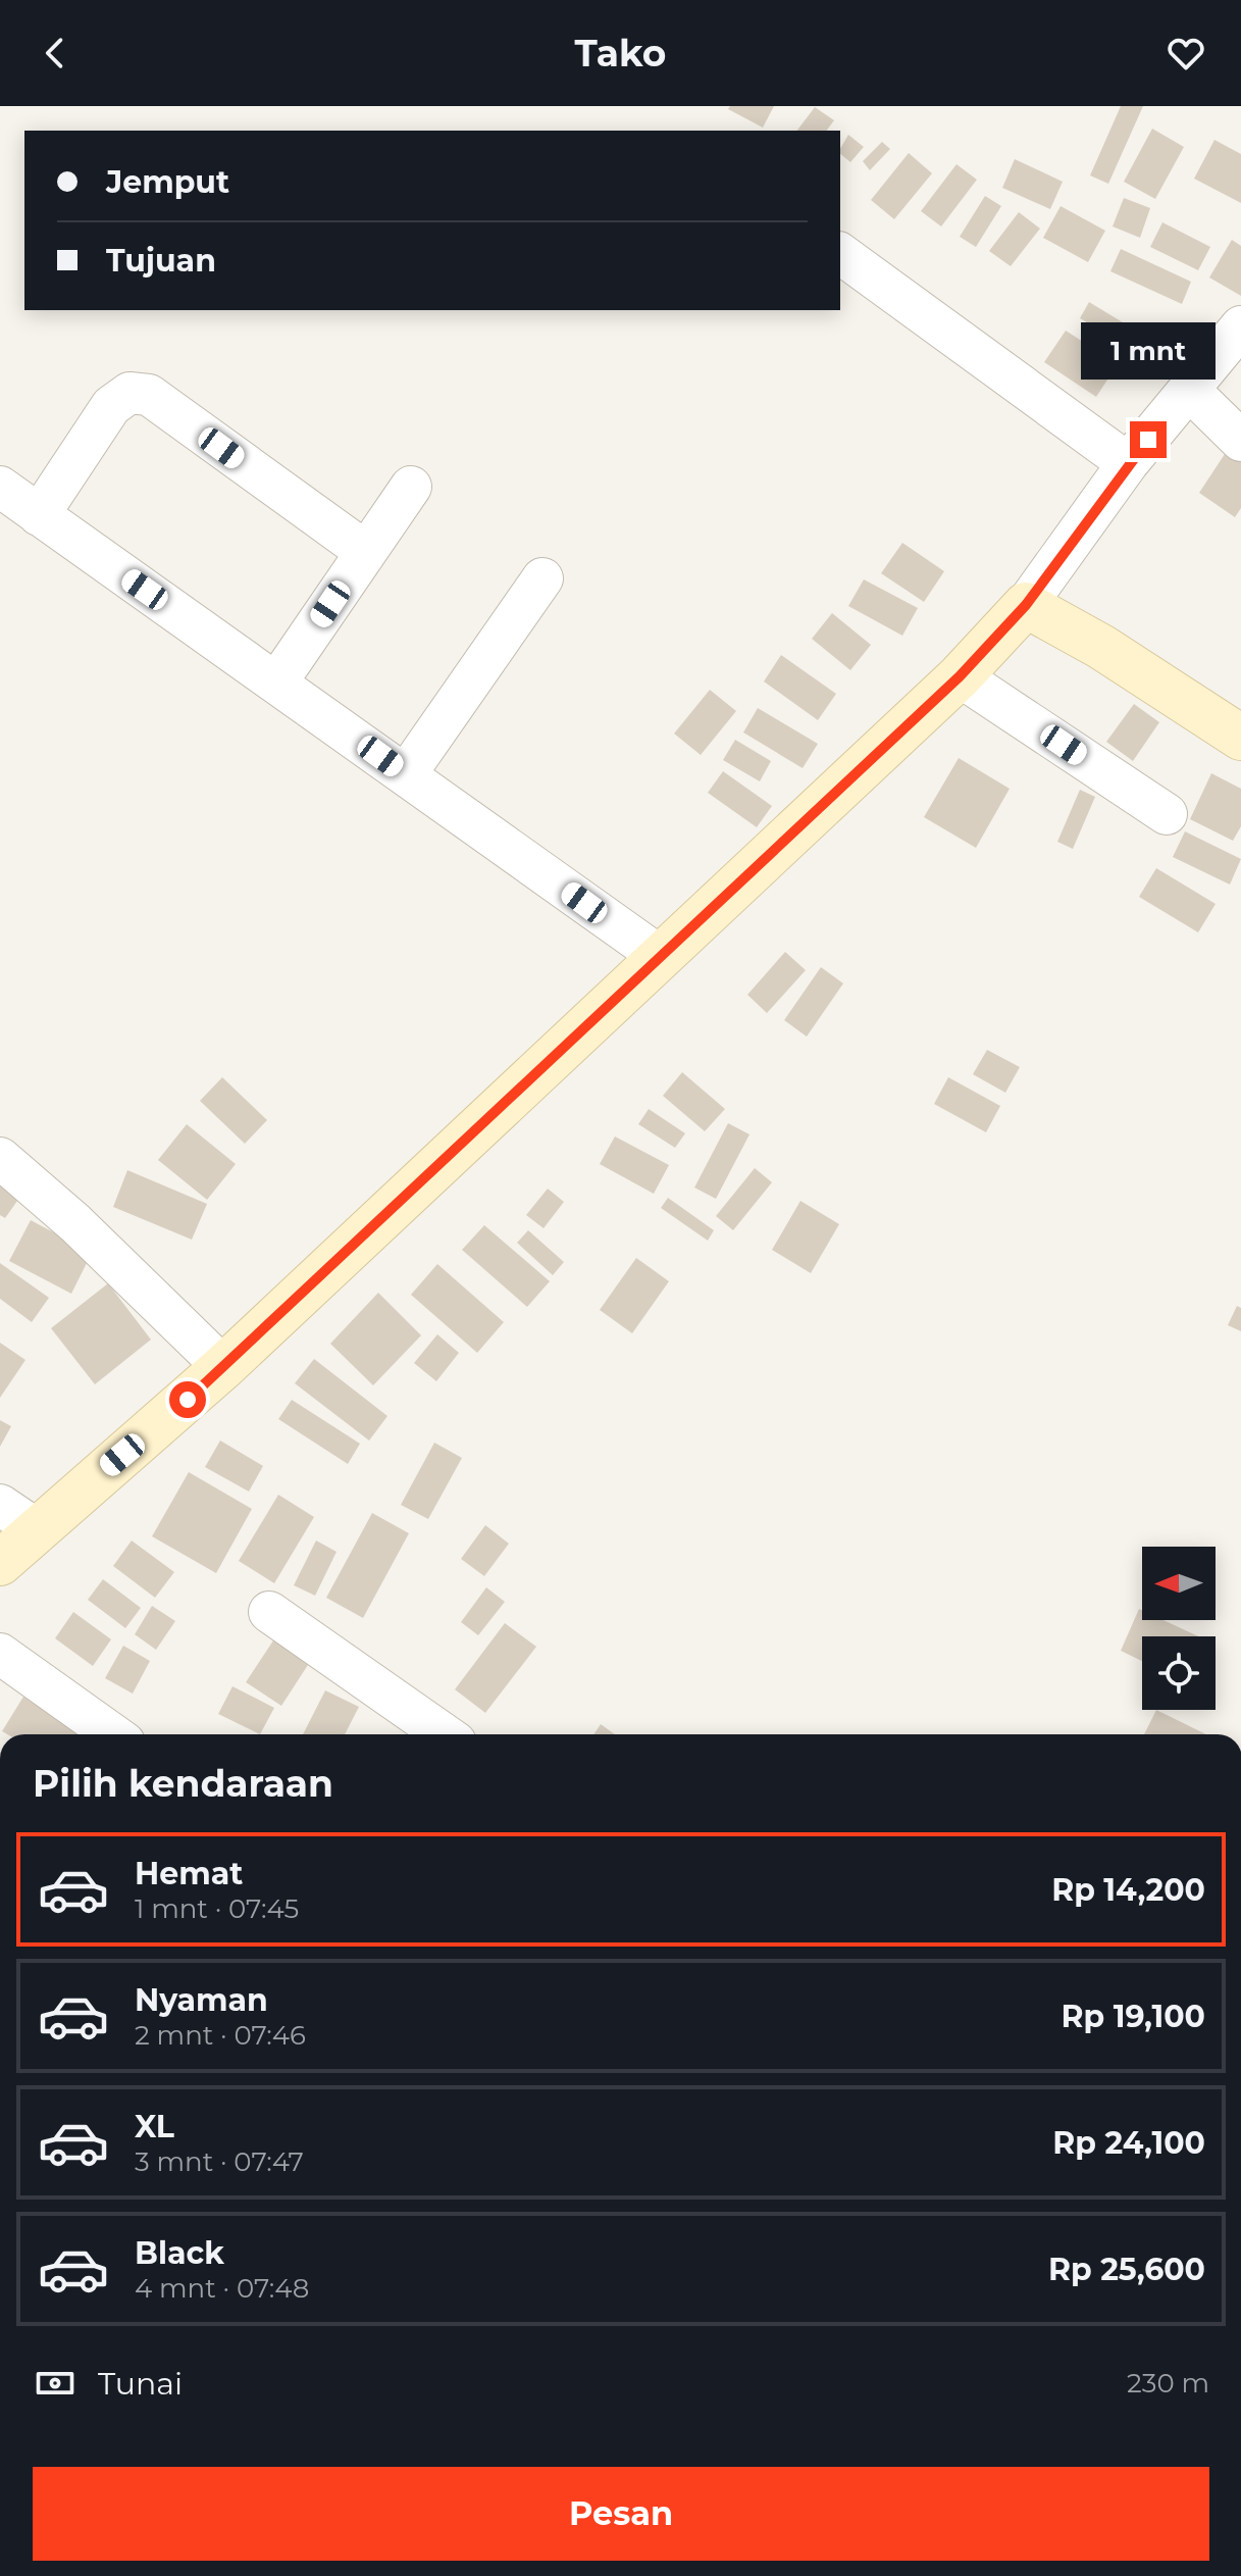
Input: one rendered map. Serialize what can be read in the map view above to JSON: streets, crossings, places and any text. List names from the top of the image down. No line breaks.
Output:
{"north":"left","page":{"header":"Tako","banner":["Jemput","Tujuan"],"bubble":"1 mnt","heading":"Pilih kendaraan","list":[{"name":"Hemat","note":"1 mnt · 07:45","value":"Rp 14,200"},{"name":"Nyaman","note":"2 mnt · 07:46","value":"Rp 19,100"},{"name":"XL","note":"3 mnt · 07:47","value":"Rp 24,100"},{"name":"Black","note":"4 mnt · 07:48","value":"Rp 25,600"}],"pay":["Tunai","230 m"],"buttons":"Pesan"}}
